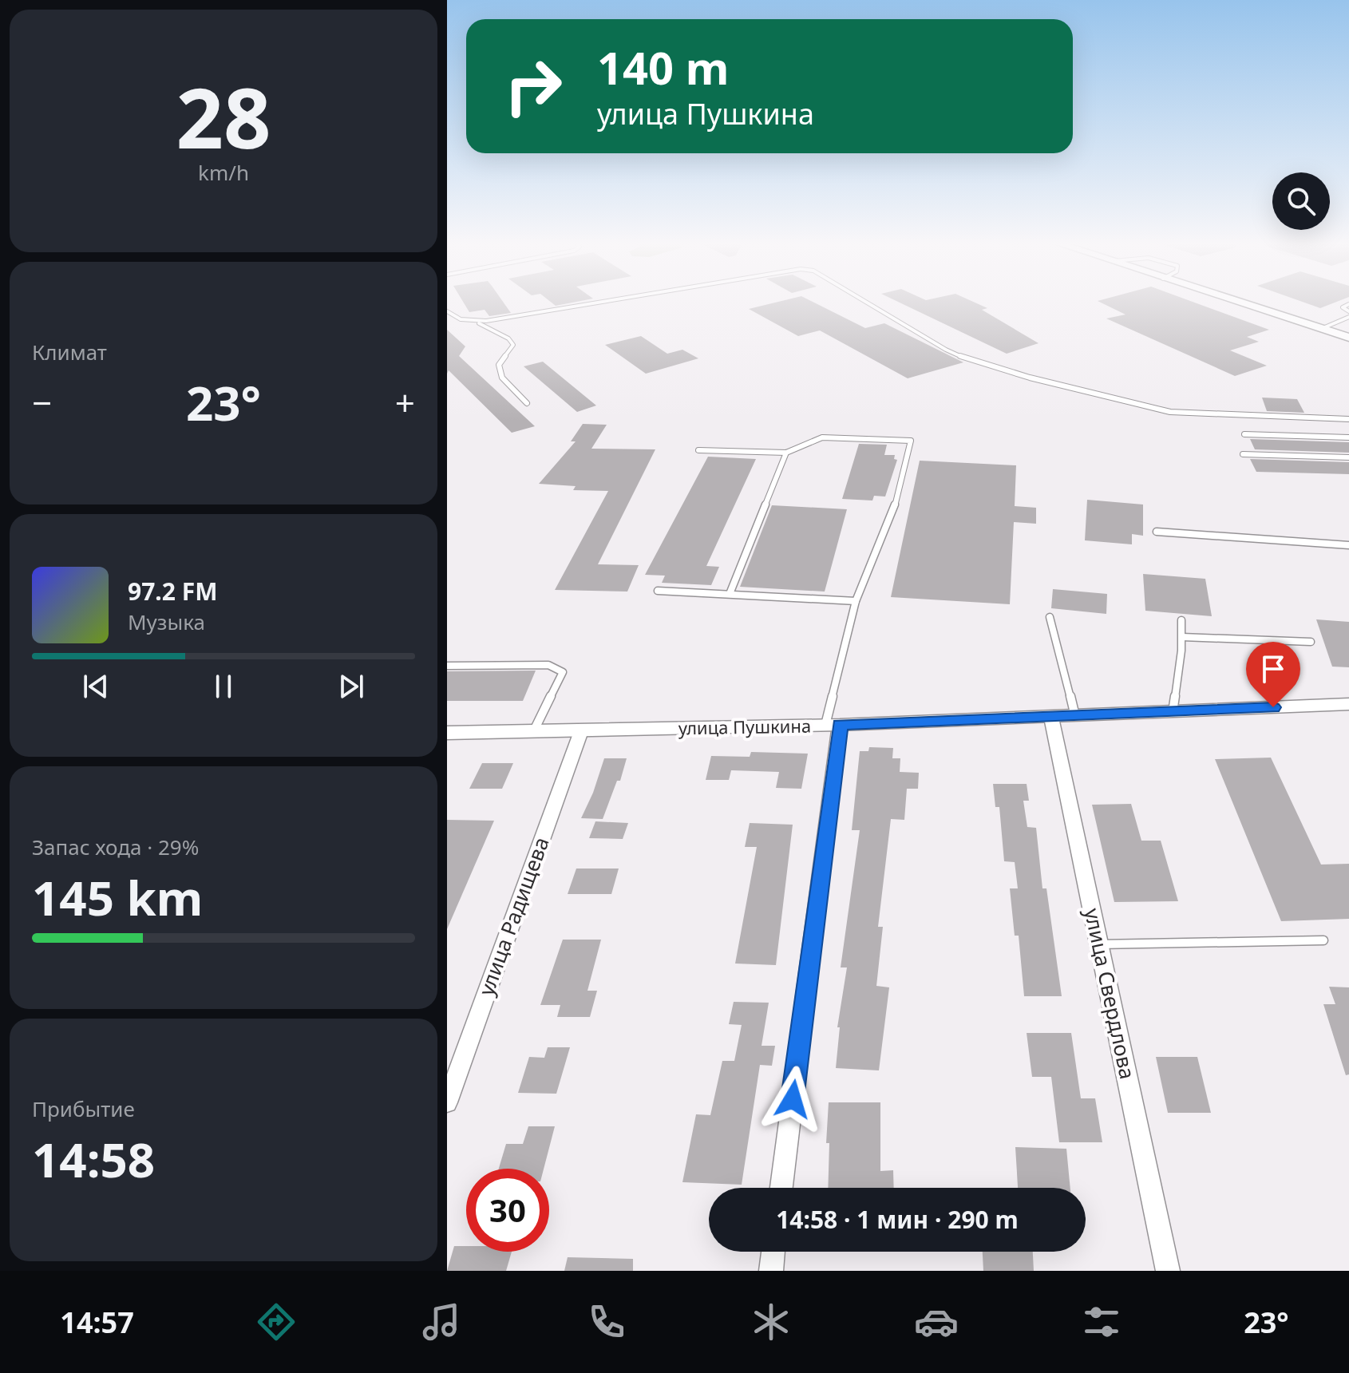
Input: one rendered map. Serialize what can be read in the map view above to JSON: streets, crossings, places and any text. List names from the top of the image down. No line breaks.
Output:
{"streets":{"street":["улица Пушкина","улица Радищева","улица Свердлова"]},"crossings":[["улица Пушкина","улица Радищева"],["улица Пушкина","улица Свердлова"]],"page":{"tile":[["28","km/h"],"Климат",["Запас хода · 29%","145 km"],["Прибытие","14:58"]],"turn":["140 m","улица Пушкина"],"heat":["−","23°","+"],"song":["97.2 FM","Музыка"],"limit":"30","trip":"14:58 · 1 мин · 290 m","tabs":["14:57","23°"]}}
